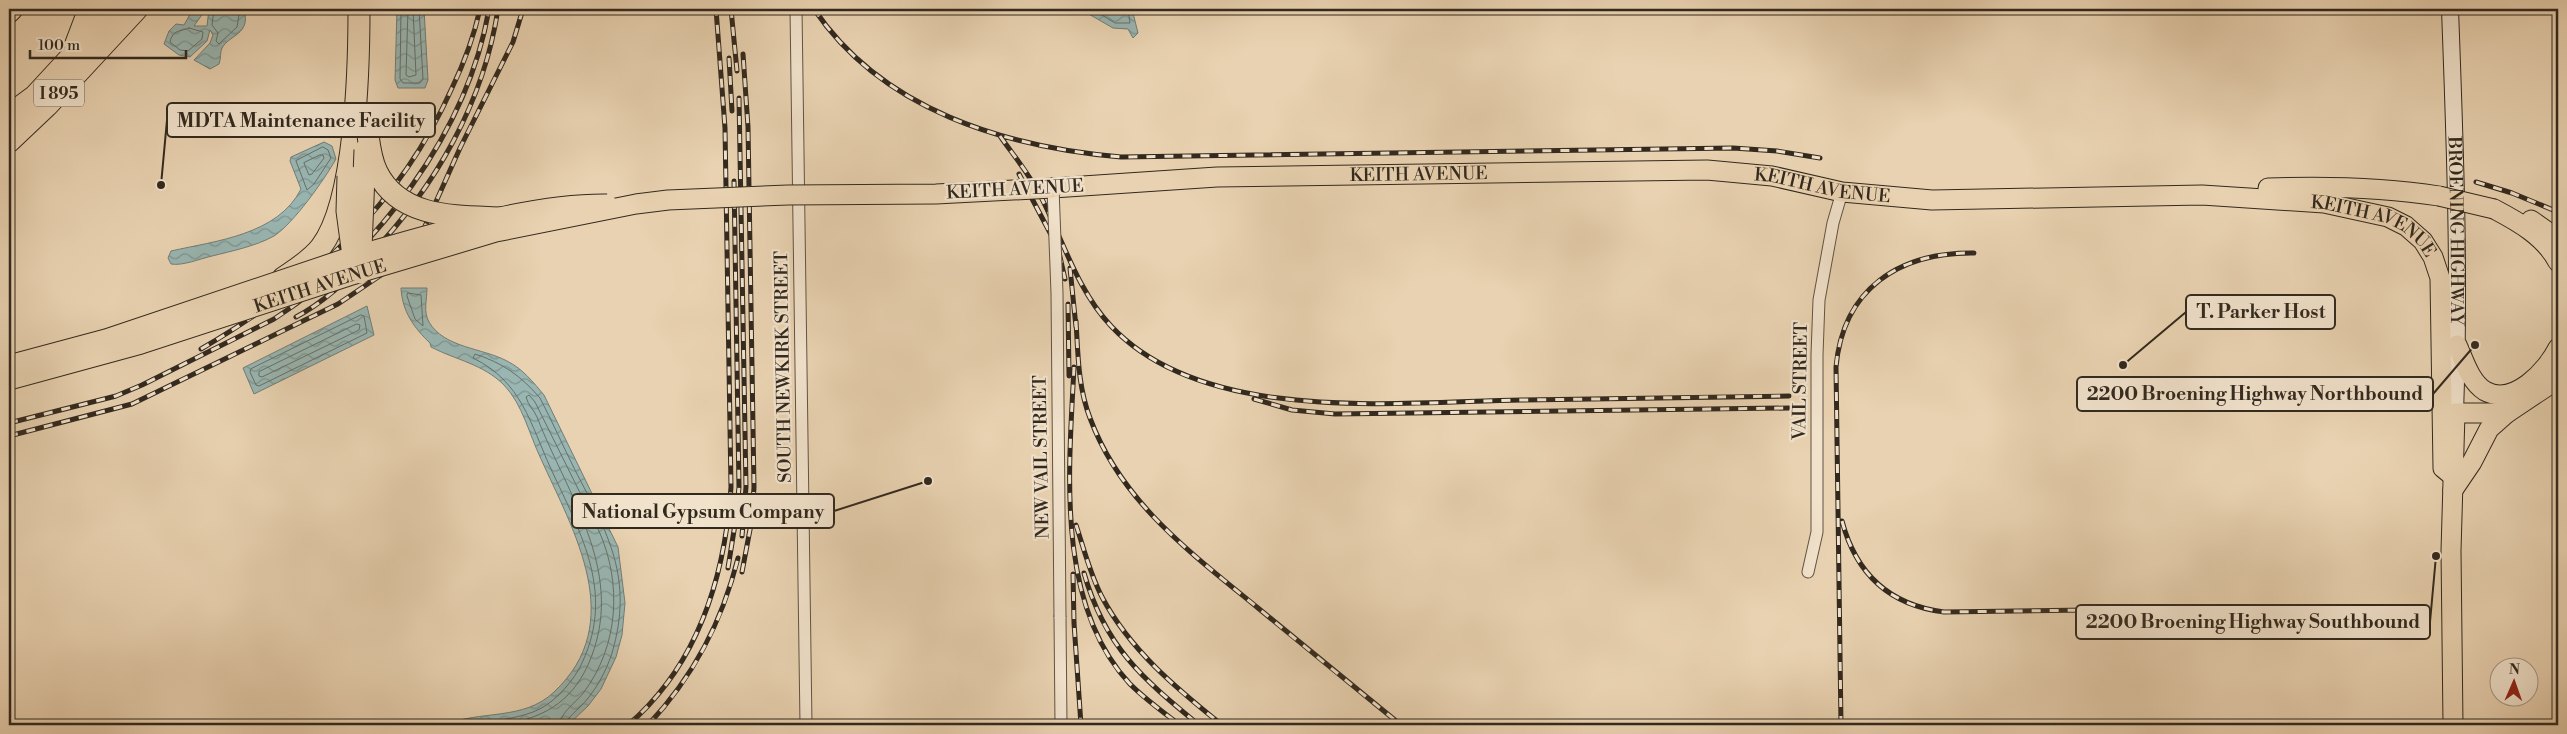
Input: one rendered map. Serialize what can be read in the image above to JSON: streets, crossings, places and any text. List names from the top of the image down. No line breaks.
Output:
{"streets":{"highway":["I 895"],"main road":["KEITH AVENUE","BROENING HIGHWAY"],"street":["SOUTH NEWKIRK STREET","VAIL STREET","NEW VAIL STREET"]},"crossings":[["KEITH AVENUE","BROENING HIGHWAY"],["KEITH AVENUE","SOUTH NEWKIRK STREET"],["KEITH AVENUE","VAIL STREET"],["KEITH AVENUE","NEW VAIL STREET"]],"places":["MDTA Maintenance Facility","2200 Broening Highway Northbound","T. Parker Host","National Gypsum Company","2200 Broening Highway Southbound"],"scale_bar":"100 m","north":"top"}
